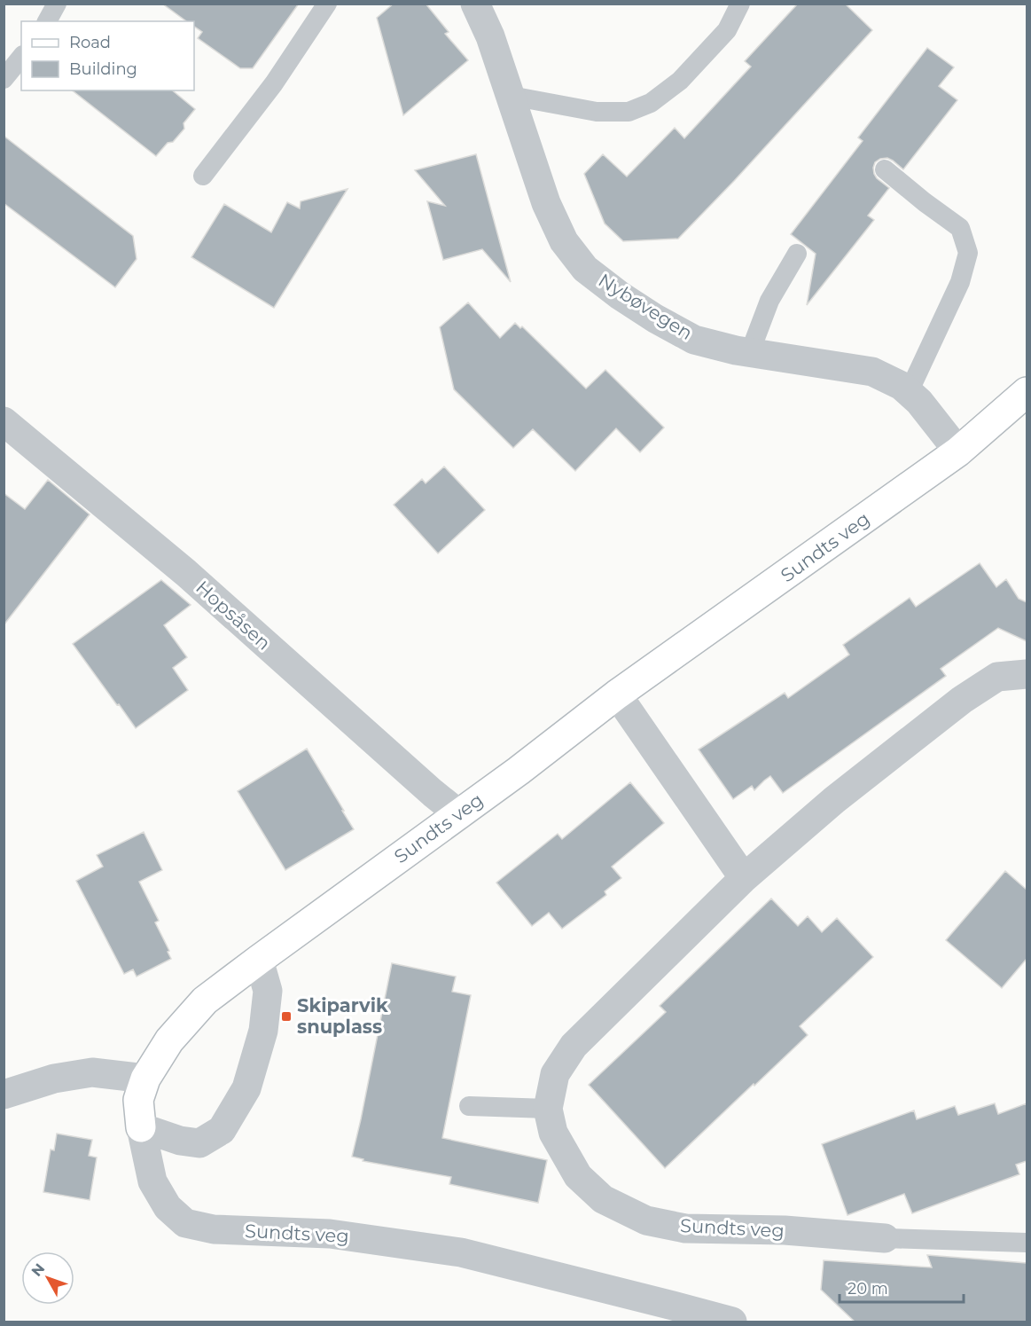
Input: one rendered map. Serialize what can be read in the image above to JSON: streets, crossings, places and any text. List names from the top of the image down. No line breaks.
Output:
{"streets":{"street":["Nybøvegen","Sundts veg","Hopsåsen"]},"crossings":[["Nybøvegen","Sundts veg"],["Sundts veg","Hopsåsen"]],"places":{"transit":["Skiparvik snuplass"]},"legend":["Road","Building"],"scale_bar":"20 m","north":"top left"}
